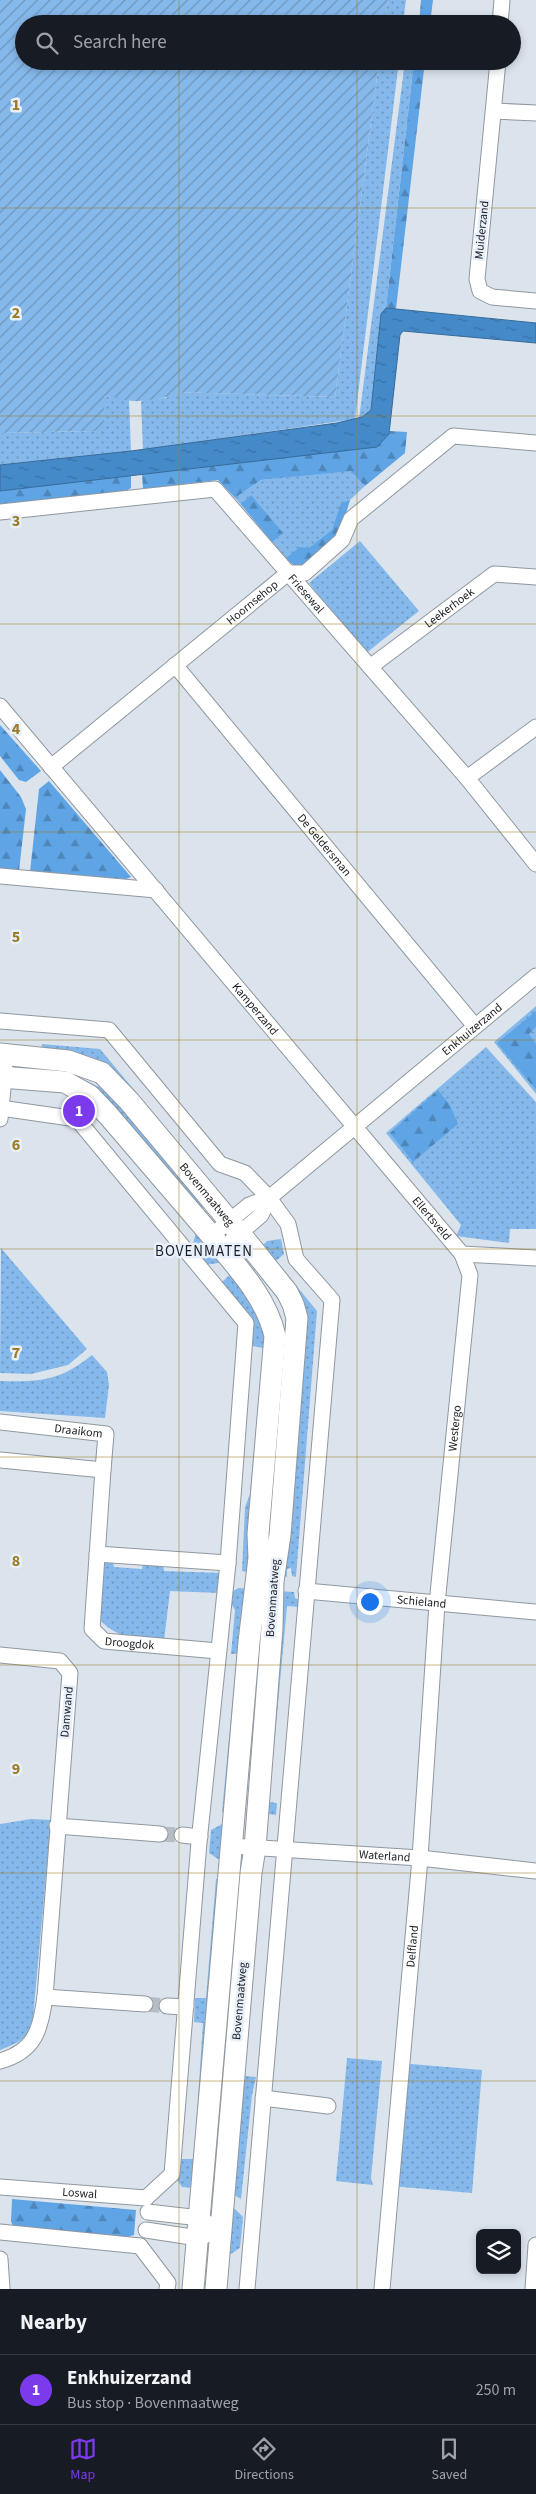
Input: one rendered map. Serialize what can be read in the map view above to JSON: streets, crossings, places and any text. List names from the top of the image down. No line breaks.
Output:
{"streets":{"street":["Muiderzand","Friesewal","Hoornsehop","Leekerhoek","De Geldersman","Kamperzand","Enkhuizerzand","Bovenmaatweg","Ellertsveld","Westergo","Draaikom","Schieland","Droogdok","Damwand","Waterland","Delfland","Loswal"]},"crossings":[["Friesewal","Hoornsehop"],["Friesewal","Leekerhoek"],["Hoornsehop","De Geldersman"],["Hoornsehop","Kamperzand"],["De Geldersman","Enkhuizerzand"],["Kamperzand","Enkhuizerzand"],["Kamperzand","Ellertsveld"],["Enkhuizerzand","Bovenmaatweg"],["Enkhuizerzand","Ellertsveld"],["Bovenmaatweg","Waterland"],["Bovenmaatweg","Loswal"],["Ellertsveld","Westergo"],["Westergo","Schieland"],["Westergo","Delfland"],["Draaikom","Droogdok"],["Schieland","Delfland"],["Waterland","Delfland"]],"districts":["BOVENMATEN"],"page":{"search":"Search here","pins":"1","heading":"Nearby","list":[{"mark":"1","name":"Enkhuizerzand","note":"Bus stop · Bovenmaatweg","value":"250 m"}],"nav":["Map","Directions","Saved"]},"grid":{"rows":["1","2","3","4","5","6","7","8","9"]}}
